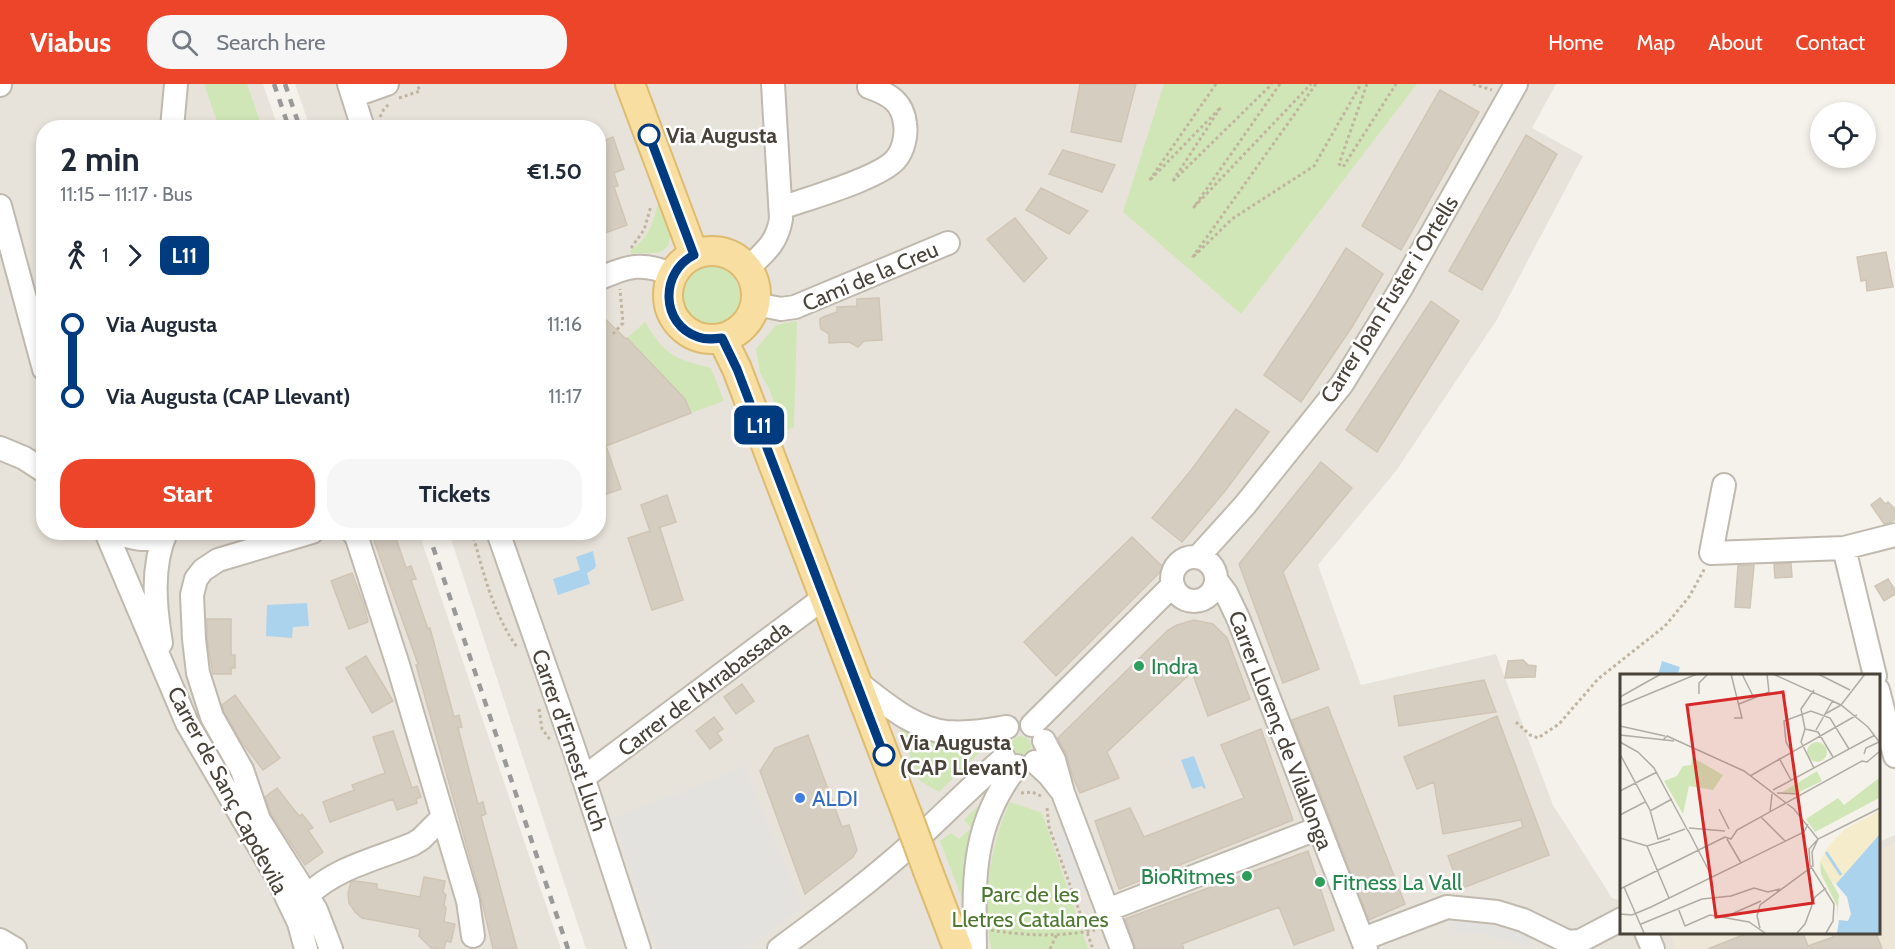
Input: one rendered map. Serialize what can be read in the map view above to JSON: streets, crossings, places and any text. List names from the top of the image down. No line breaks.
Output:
{"streets":{"street":["Camí de la Creu","Carrer Joan Fuster i Ortells","Carrer de l'Arrabassada","Carrer Llorenç de Vilallonga","Carrer d'Ernest Lluch","Carrer de Sanç Capdevila"]},"crossings":[["Carrer Joan Fuster i Ortells","Carrer Llorenç de Vilallonga"],["Carrer de l'Arrabassada","Carrer d'Ernest Lluch"]],"parks":["Parc de les Lletres Catalanes"],"places":["Via Augusta","Indra","Via Augusta (CAP Llevant)","ALDI","BioRitmes","Fitness La Vall"],"lines":["bus line L11"],"page":{"header":"Viabus","search":"Search here","nav":["Home","Map","About","Contact"],"on_map":"L11","heading":["2 min","11:15 – 11:17 · Bus","€1.50"],"legs":["1","L11"],"list":[{"name":"Via Augusta","value":"11:16"},{"name":"Via Augusta (CAP Llevant)","value":"11:17"}],"buttons":["Start","Tickets"]}}
